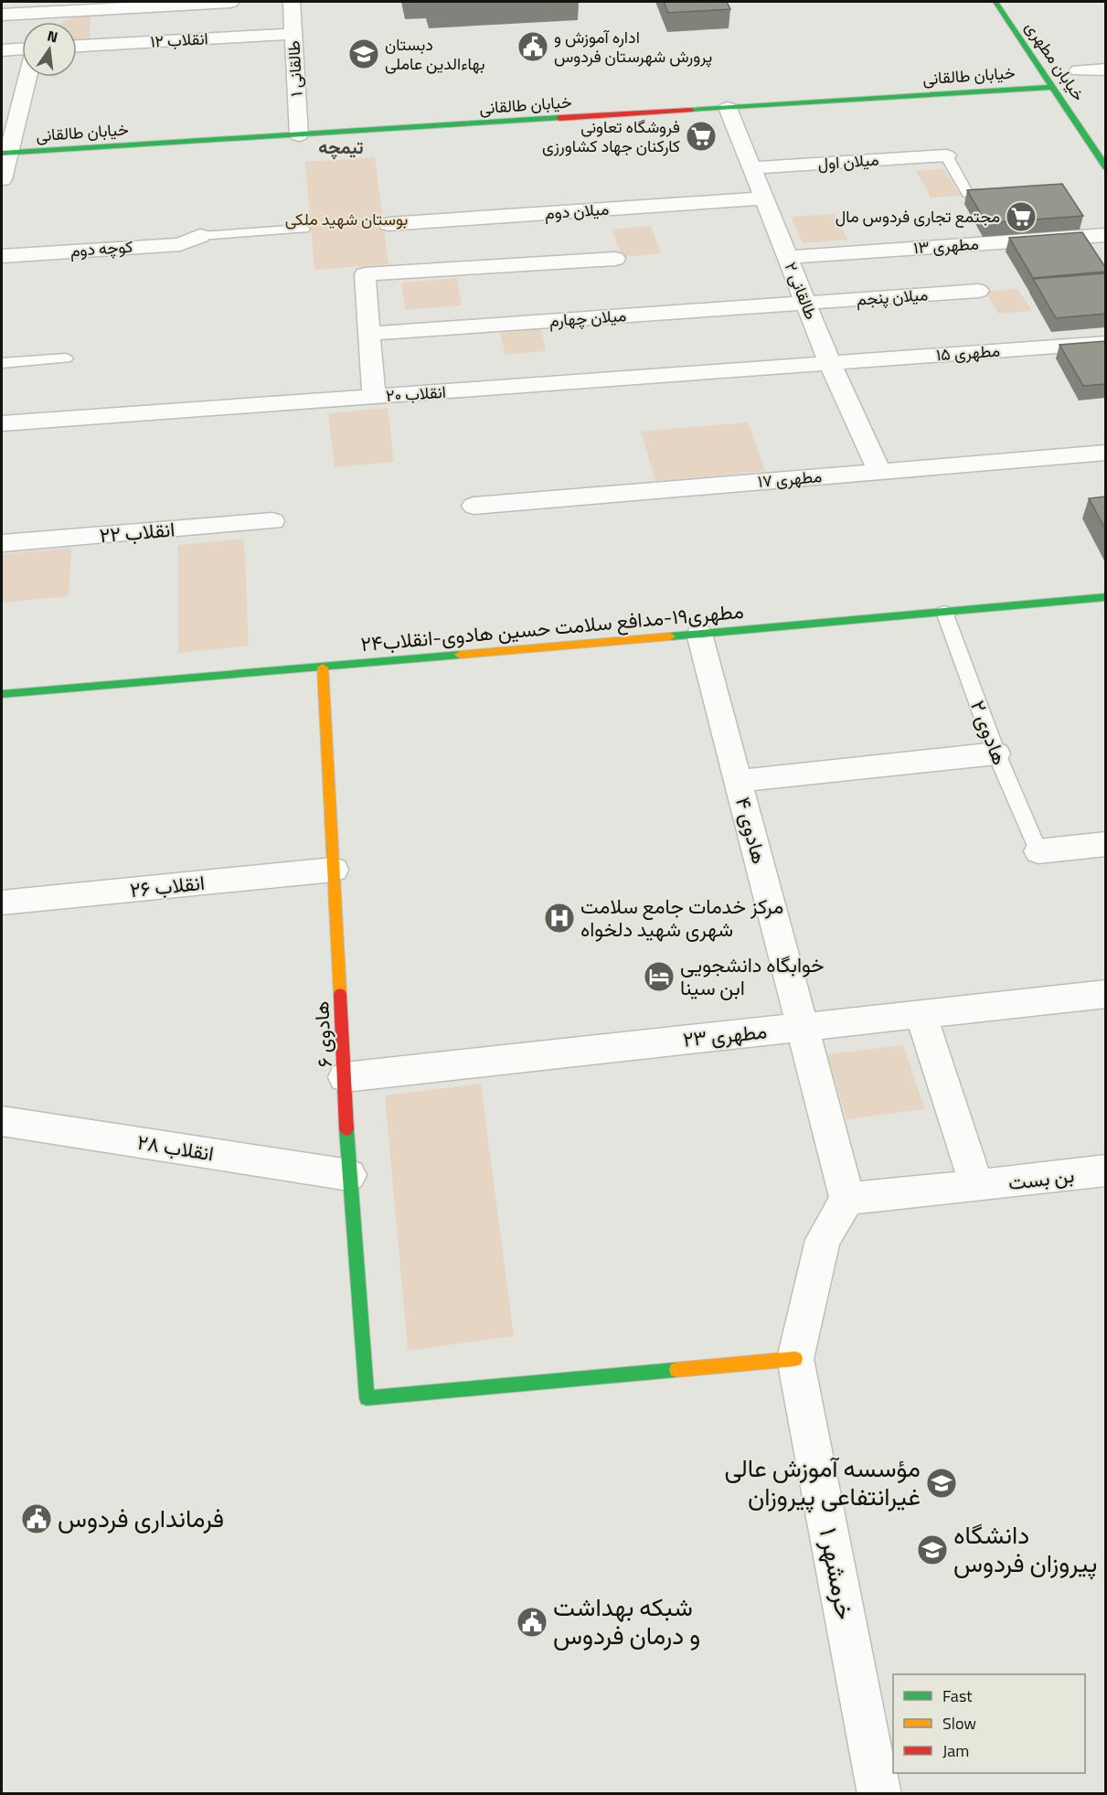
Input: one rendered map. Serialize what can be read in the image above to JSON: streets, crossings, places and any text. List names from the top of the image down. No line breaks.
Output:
{"streets":{"street":["انقلاب ۱۲","خیابان مطهری","طالقانی ۱","خیابان طالقانی","میلان اول","میلان دوم","مطهری ۱۳","کوچه دوم","طالقانی ۲","میلان پنجم","میلان چهارم","مطهری ۱۵","انقلاب ۲۰","مطهری ۱۷","انقلاب ۲۲","مطهری۱۹-مدافع سلامت حسین هادوی-انقلاب۲۴","هادوی ۴","انقلاب ۲۶","هادوی ۶","مطهری ۲۳","انقلاب ۲۸","بن بست","خرمشهر ۱"],"lane":["هادوی ۲"]},"crossings":[["انقلاب ۱۲","طالقانی ۱"],["خیابان مطهری","خیابان طالقانی"],["طالقانی ۱","خیابان طالقانی"],["خیابان طالقانی","طالقانی ۲"],["میلان اول","طالقانی ۲"],["میلان دوم","طالقانی ۲"],["مطهری ۱۳","طالقانی ۲"],["طالقانی ۲","میلان پنجم"],["طالقانی ۲","میلان چهارم"],["طالقانی ۲","مطهری ۱۵"],["طالقانی ۲","انقلاب ۲۰"],["طالقانی ۲","مطهری ۱۷"],["میلان پنجم","میلان چهارم"],["مطهری ۱۵","انقلاب ۲۰"],["مطهری۱۹-مدافع سلامت حسین هادوی-انقلاب۲۴","هادوی ۲"],["مطهری۱۹-مدافع سلامت حسین هادوی-انقلاب۲۴","هادوی ۴"],["مطهری۱۹-مدافع سلامت حسین هادوی-انقلاب۲۴","هادوی ۶"],["هادوی ۴","مطهری ۲۳"],["هادوی ۴","بن بست"],["هادوی ۴","خرمشهر ۱"],["انقلاب ۲۶","هادوی ۶"],["هادوی ۶","مطهری ۲۳"],["هادوی ۶","انقلاب ۲۸"],["هادوی ۶","خرمشهر ۱"],["بن بست","خرمشهر ۱"]],"districts":["تیمچه"],"parks":["بوستان شهید ملکی"],"places":{"public building":["اداره آموزش و پرورش شهرستان فردوس","فرمانداری فردوس","شبکه بهداشت و درمان فردوس"],"school or university":["دبستان بهاءالدین عاملی","مؤسسه آموزش عالی غیرانتفاعی پیروزان","دانشگاه پیروزان فردوس"],"supermarket":["فروشگاه تعاونی کارکنان جهاد کشاورزی","مجتمع تجاری فردوس مال"],"hospital":["مرکز خدمات جامع سلامت شهری شهید دلخواه"],"hotel":["خوابگاه دانشجویی ابن سینا"]},"legend":["Fast","Slow","Jam"],"north":"top"}
